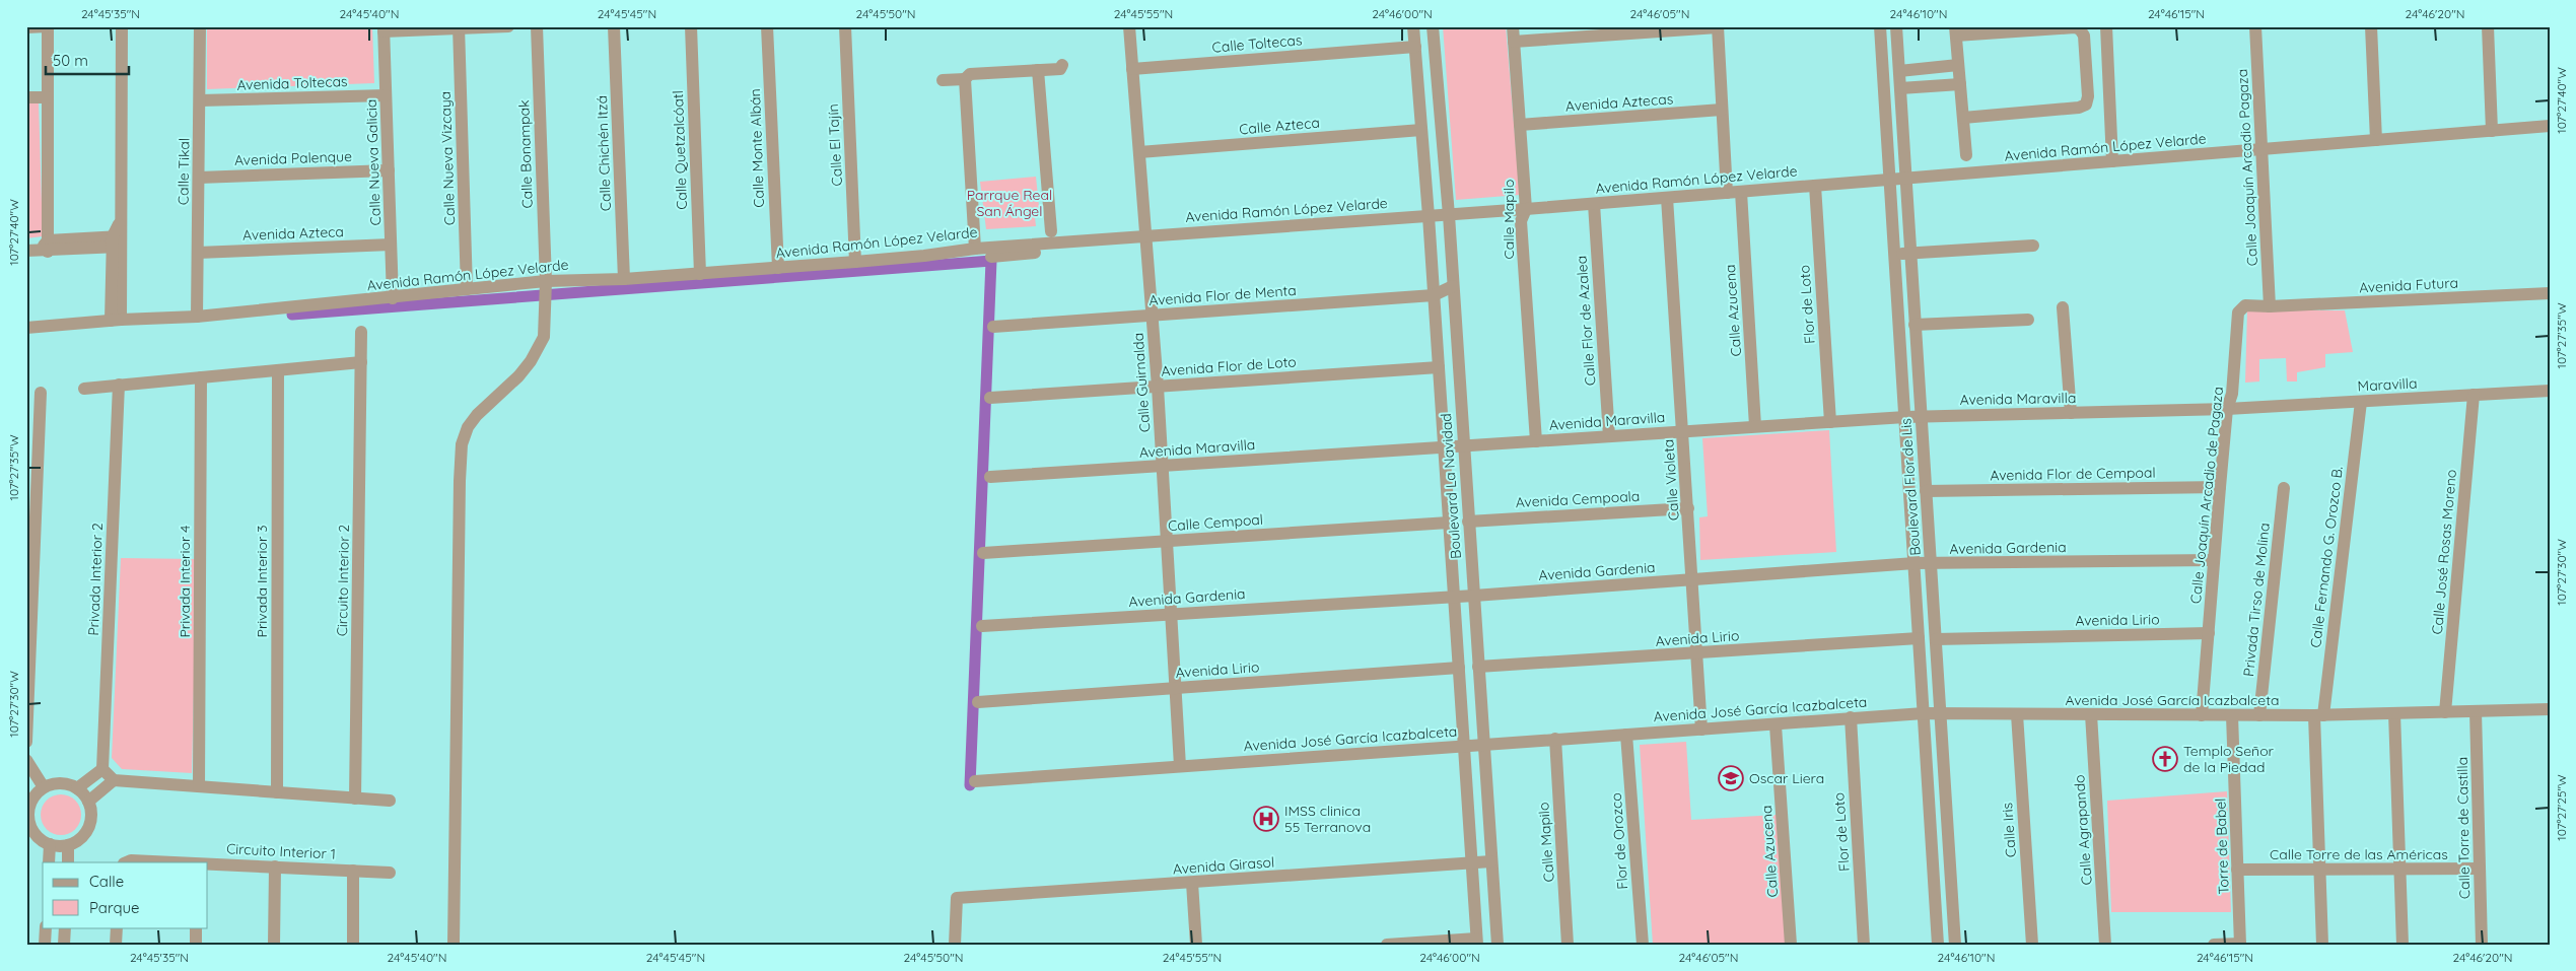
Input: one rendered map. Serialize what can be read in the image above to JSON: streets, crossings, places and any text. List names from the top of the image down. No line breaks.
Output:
{"streets":{"street":["Calle Toltecas","Avenida Toltecas","Avenida Aztecas","Calle Azteca","Calle El Tajín","Avenida Ramón López Velarde","Calle Monte Albán","Calle Quetzalcóatl","Calle Chichén Itzá","Calle Bonampak","Avenida Palenque","Calle Nueva Vizcaya","Calle Nueva Galicia","Calle Joaquín Arcadio Pagaza","Calle Tikal","Calle Mapilo","Avenida Azteca","Avenida Futura","Avenida Flor de Menta","Flor de Loto","Calle Azucena","Calle Flor de Azalea","Avenida Flor de Loto","Calle Guirnalda","Maravilla","Avenida Maravilla","Avenida Flor de Cempoal","Calle Violeta","Boulevard La Navidad","Boulevard Flor de Lis","Calle Joaquín Arcadio de Pagaza","Avenida Cempoala","Calle Cempoal","Avenida Gardenia","Calle José Rosas Moreno","Calle Fernando G. Orozco B.","Privada Interior 2","Circuito Interior 2","Privada Interior 4","Privada Interior 3","Privada Tirso de Molina","Avenida Lirio","Avenida José García Icazbalceta","Calle Torre de Castilla","Calle Iris","Calle Agrapando","Flor de Orozco","Torre de Babel","Circuito Interior 1","Calle Torre de las Américas","Avenida Girasol"]},"crossings":[["Calle Toltecas","Calle Guirnalda"],["Calle Toltecas","Boulevard La Navidad"],["Avenida Toltecas","Calle Nueva Galicia"],["Avenida Toltecas","Calle Tikal"],["Avenida Aztecas","Calle Mapilo"],["Calle Azteca","Calle Guirnalda"],["Calle Azteca","Boulevard La Navidad"],["Calle El Tajín","Avenida Ramón López Velarde"],["Avenida Ramón López Velarde","Calle Monte Albán"],["Avenida Ramón López Velarde","Calle Quetzalcóatl"],["Avenida Ramón López Velarde","Calle Chichén Itzá"],["Avenida Ramón López Velarde","Calle Bonampak"],["Avenida Ramón López Velarde","Calle Nueva Vizcaya"],["Avenida Ramón López Velarde","Calle Nueva Galicia"],["Avenida Ramón López Velarde","Calle Joaquín Arcadio Pagaza"],["Avenida Ramón López Velarde","Calle Tikal"],["Avenida Ramón López Velarde","Calle Mapilo"],["Avenida Ramón López Velarde","Flor de Loto"],["Avenida Ramón López Velarde","Calle Azucena"],["Avenida Ramón López Velarde","Calle Flor de Azalea"],["Avenida Ramón López Velarde","Calle Guirnalda"],["Avenida Ramón López Velarde","Calle Violeta"],["Avenida Ramón López Velarde","Boulevard La Navidad"],["Avenida Ramón López Velarde","Boulevard Flor de Lis"],["Avenida Palenque","Calle Nueva Galicia"],["Avenida Palenque","Calle Tikal"],["Calle Nueva Galicia","Avenida Azteca"],["Calle Joaquín Arcadio Pagaza","Avenida Futura"],["Calle Joaquín Arcadio Pagaza","Calle Joaquín Arcadio de Pagaza"],["Calle Tikal","Avenida Azteca"],["Calle Mapilo","Avenida Maravilla"],["Calle Mapilo","Avenida José García Icazbalceta"],["Avenida Futura","Calle Joaquín Arcadio de Pagaza"],["Avenida Flor de Menta","Calle Guirnalda"],["Avenida Flor de Menta","Boulevard La Navidad"],["Flor de Loto","Avenida Maravilla"],["Flor de Loto","Avenida José García Icazbalceta"],["Calle Azucena","Avenida Maravilla"],["Calle Azucena","Avenida José García Icazbalceta"],["Calle Flor de Azalea","Avenida Maravilla"],["Avenida Flor de Loto","Calle Guirnalda"],["Avenida Flor de Loto","Boulevard La Navidad"],["Calle Guirnalda","Avenida Maravilla"],["Calle Guirnalda","Calle Cempoal"],["Calle Guirnalda","Avenida Gardenia"],["Calle Guirnalda","Avenida Lirio"],["Calle Guirnalda","Avenida José García Icazbalceta"],["Maravilla","Avenida Maravilla"],["Maravilla","Calle Joaquín Arcadio de Pagaza"],["Maravilla","Calle José Rosas Moreno"],["Maravilla","Calle Fernando G. Orozco B."],["Avenida Maravilla","Calle Violeta"],["Avenida Maravilla","Boulevard La Navidad"],["Avenida Maravilla","Boulevard Flor de Lis"],["Avenida Maravilla","Calle Joaquín Arcadio de Pagaza"],["Avenida Flor de Cempoal","Boulevard Flor de Lis"],["Avenida Flor de Cempoal","Calle Joaquín Arcadio de Pagaza"],["Calle Violeta","Avenida Cempoala"],["Calle Violeta","Avenida Gardenia"],["Calle Violeta","Avenida Lirio"],["Calle Violeta","Avenida José García Icazbalceta"],["Boulevard La Navidad","Avenida Cempoala"],["Boulevard La Navidad","Calle Cempoal"],["Boulevard La Navidad","Avenida Gardenia"],["Boulevard La Navidad","Avenida Lirio"],["Boulevard La Navidad","Avenida José García Icazbalceta"],["Boulevard La Navidad","Avenida Girasol"],["Boulevard Flor de Lis","Avenida Gardenia"],["Boulevard Flor de Lis","Avenida Lirio"],["Boulevard Flor de Lis","Avenida José García Icazbalceta"],["Calle Joaquín Arcadio de Pagaza","Avenida Gardenia"],["Calle Joaquín Arcadio de Pagaza","Avenida Lirio"],["Calle Joaquín Arcadio de Pagaza","Avenida José García Icazbalceta"],["Calle José Rosas Moreno","Avenida José García Icazbalceta"],["Calle Fernando G. Orozco B.","Avenida José García Icazbalceta"],["Calle Fernando G. Orozco B.","Calle Torre de las Américas"],["Privada Tirso de Molina","Avenida José García Icazbalceta"],["Avenida José García Icazbalceta","Calle Torre de Castilla"],["Avenida José García Icazbalceta","Calle Iris"],["Avenida José García Icazbalceta","Calle Agrapando"],["Avenida José García Icazbalceta","Flor de Orozco"],["Avenida José García Icazbalceta","Torre de Babel"],["Calle Torre de Castilla","Calle Torre de las Américas"],["Torre de Babel","Calle Torre de las Américas"]],"parks":["Parrque Real San Ángel"],"places":{"church":["Templo Señor de la Piedad"],"school or university":["Oscar Liera"],"hospital":["IMSS clinica 55 Terranova"]},"legend":["Calle","Parque"],"scale_bar":"50 m","coordinates":["24°45'35\"N","24°45'40\"N","24°45'45\"N","24°45'50\"N","24°45'55\"N","24°46'00\"N","24°46'05\"N","24°46'10\"N","24°46'15\"N","24°46'20\"N","107°27'40\"W","107°27'35\"W","107°27'30\"W","107°27'25\"W"]}
